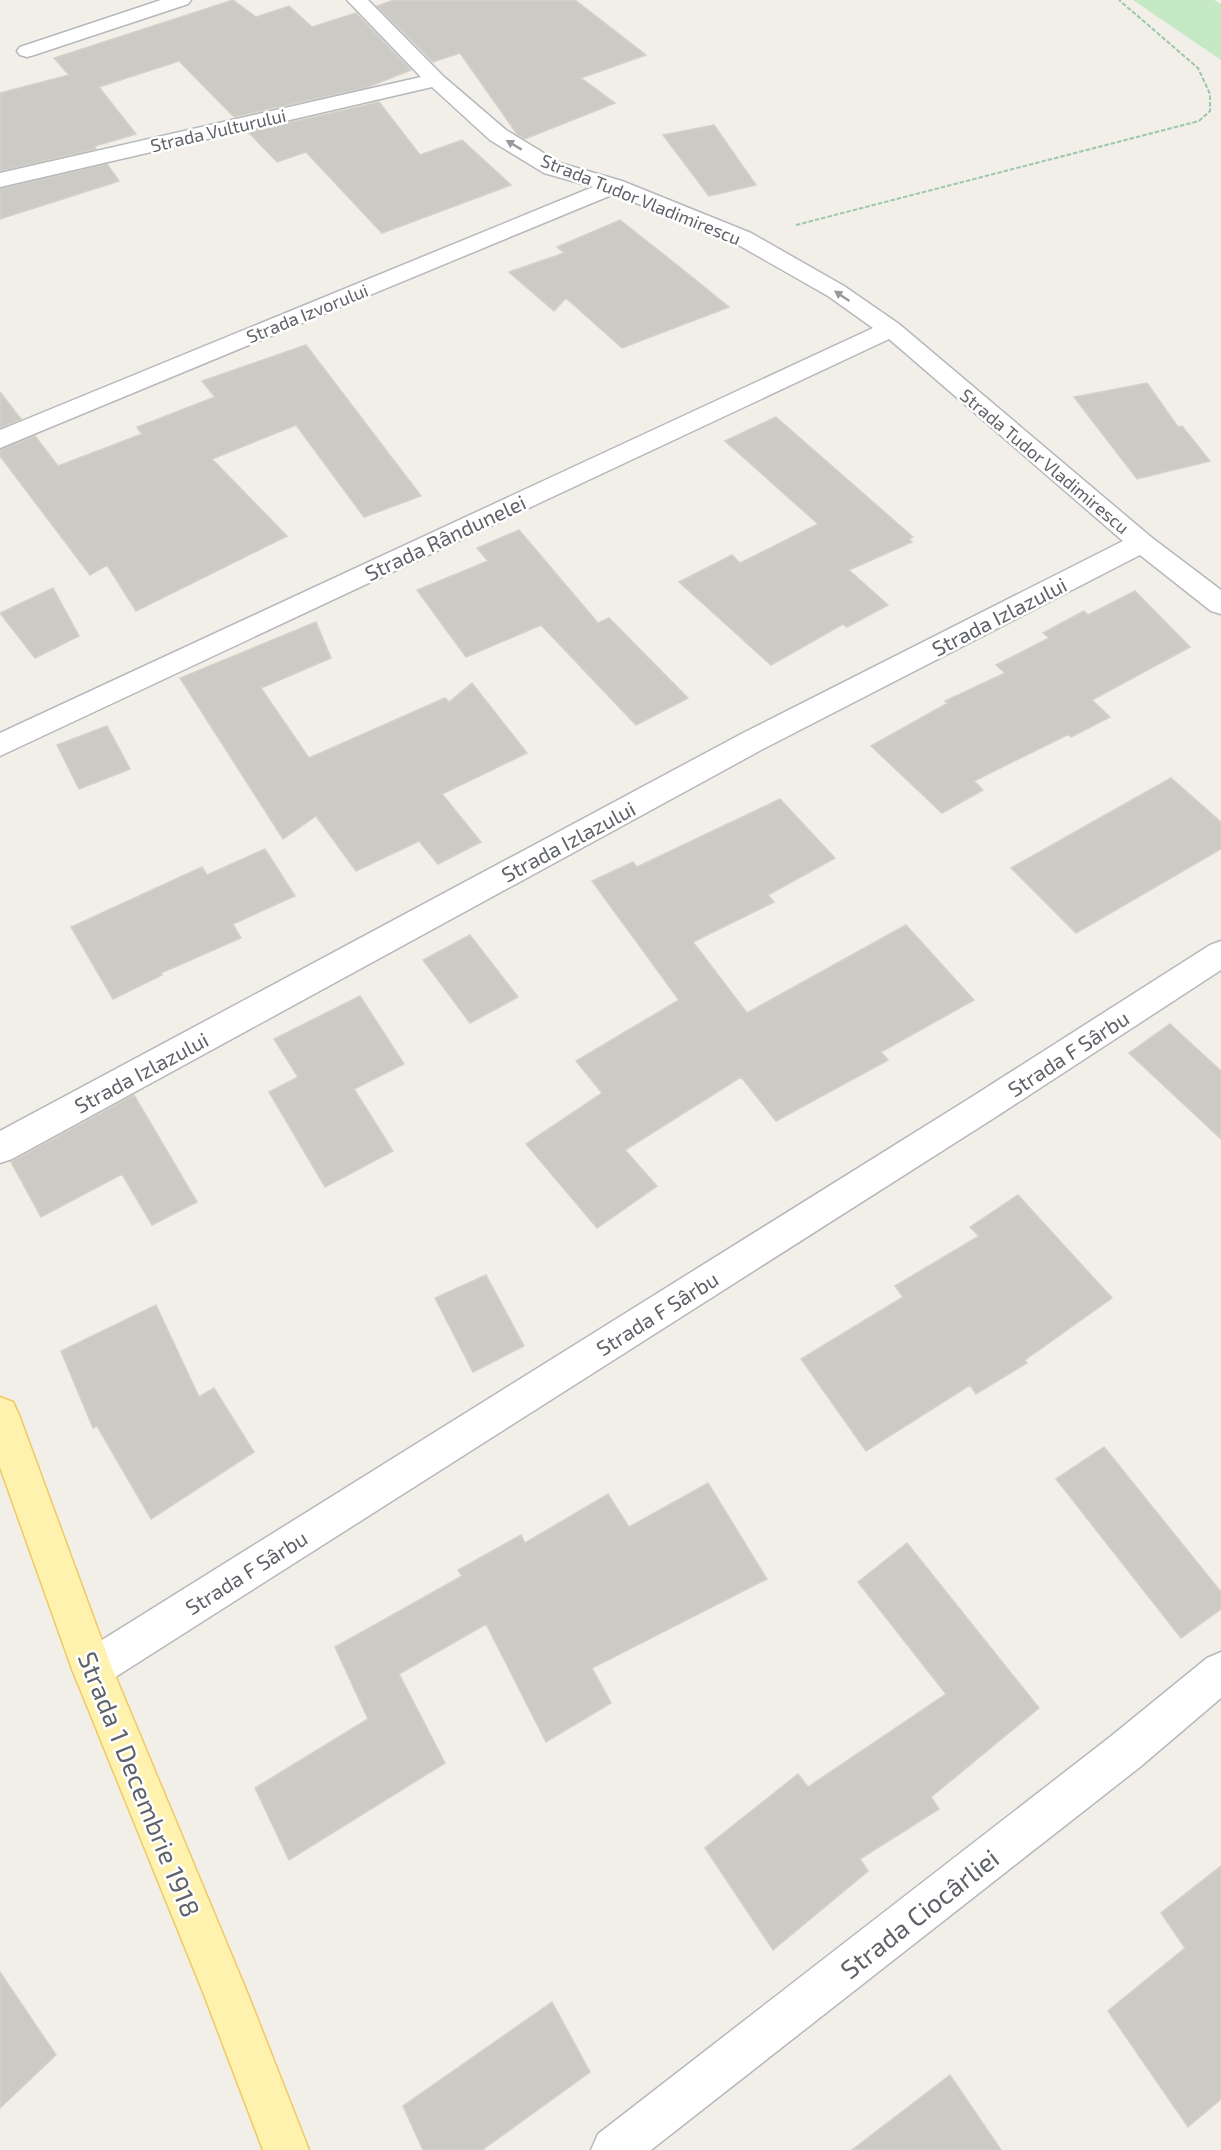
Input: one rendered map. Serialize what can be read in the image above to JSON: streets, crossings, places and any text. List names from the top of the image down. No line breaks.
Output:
{"streets":{"main road":["Strada 1 Decembrie 1918"],"street":["Strada Vulturului","Strada Tudor Vladimirescu","Strada Izvorului","Strada Rândunelei","Strada Izlazului","Strada F Sârbu","Strada Ciocârliei"]},"crossings":[["Strada Vulturului","Strada Tudor Vladimirescu"],["Strada Tudor Vladimirescu","Strada Izvorului"],["Strada Tudor Vladimirescu","Strada Rândunelei"],["Strada Tudor Vladimirescu","Strada Izlazului"],["Strada F Sârbu","Strada 1 Decembrie 1918"]],"one_way":["Strada Tudor Vladimirescu"]}
